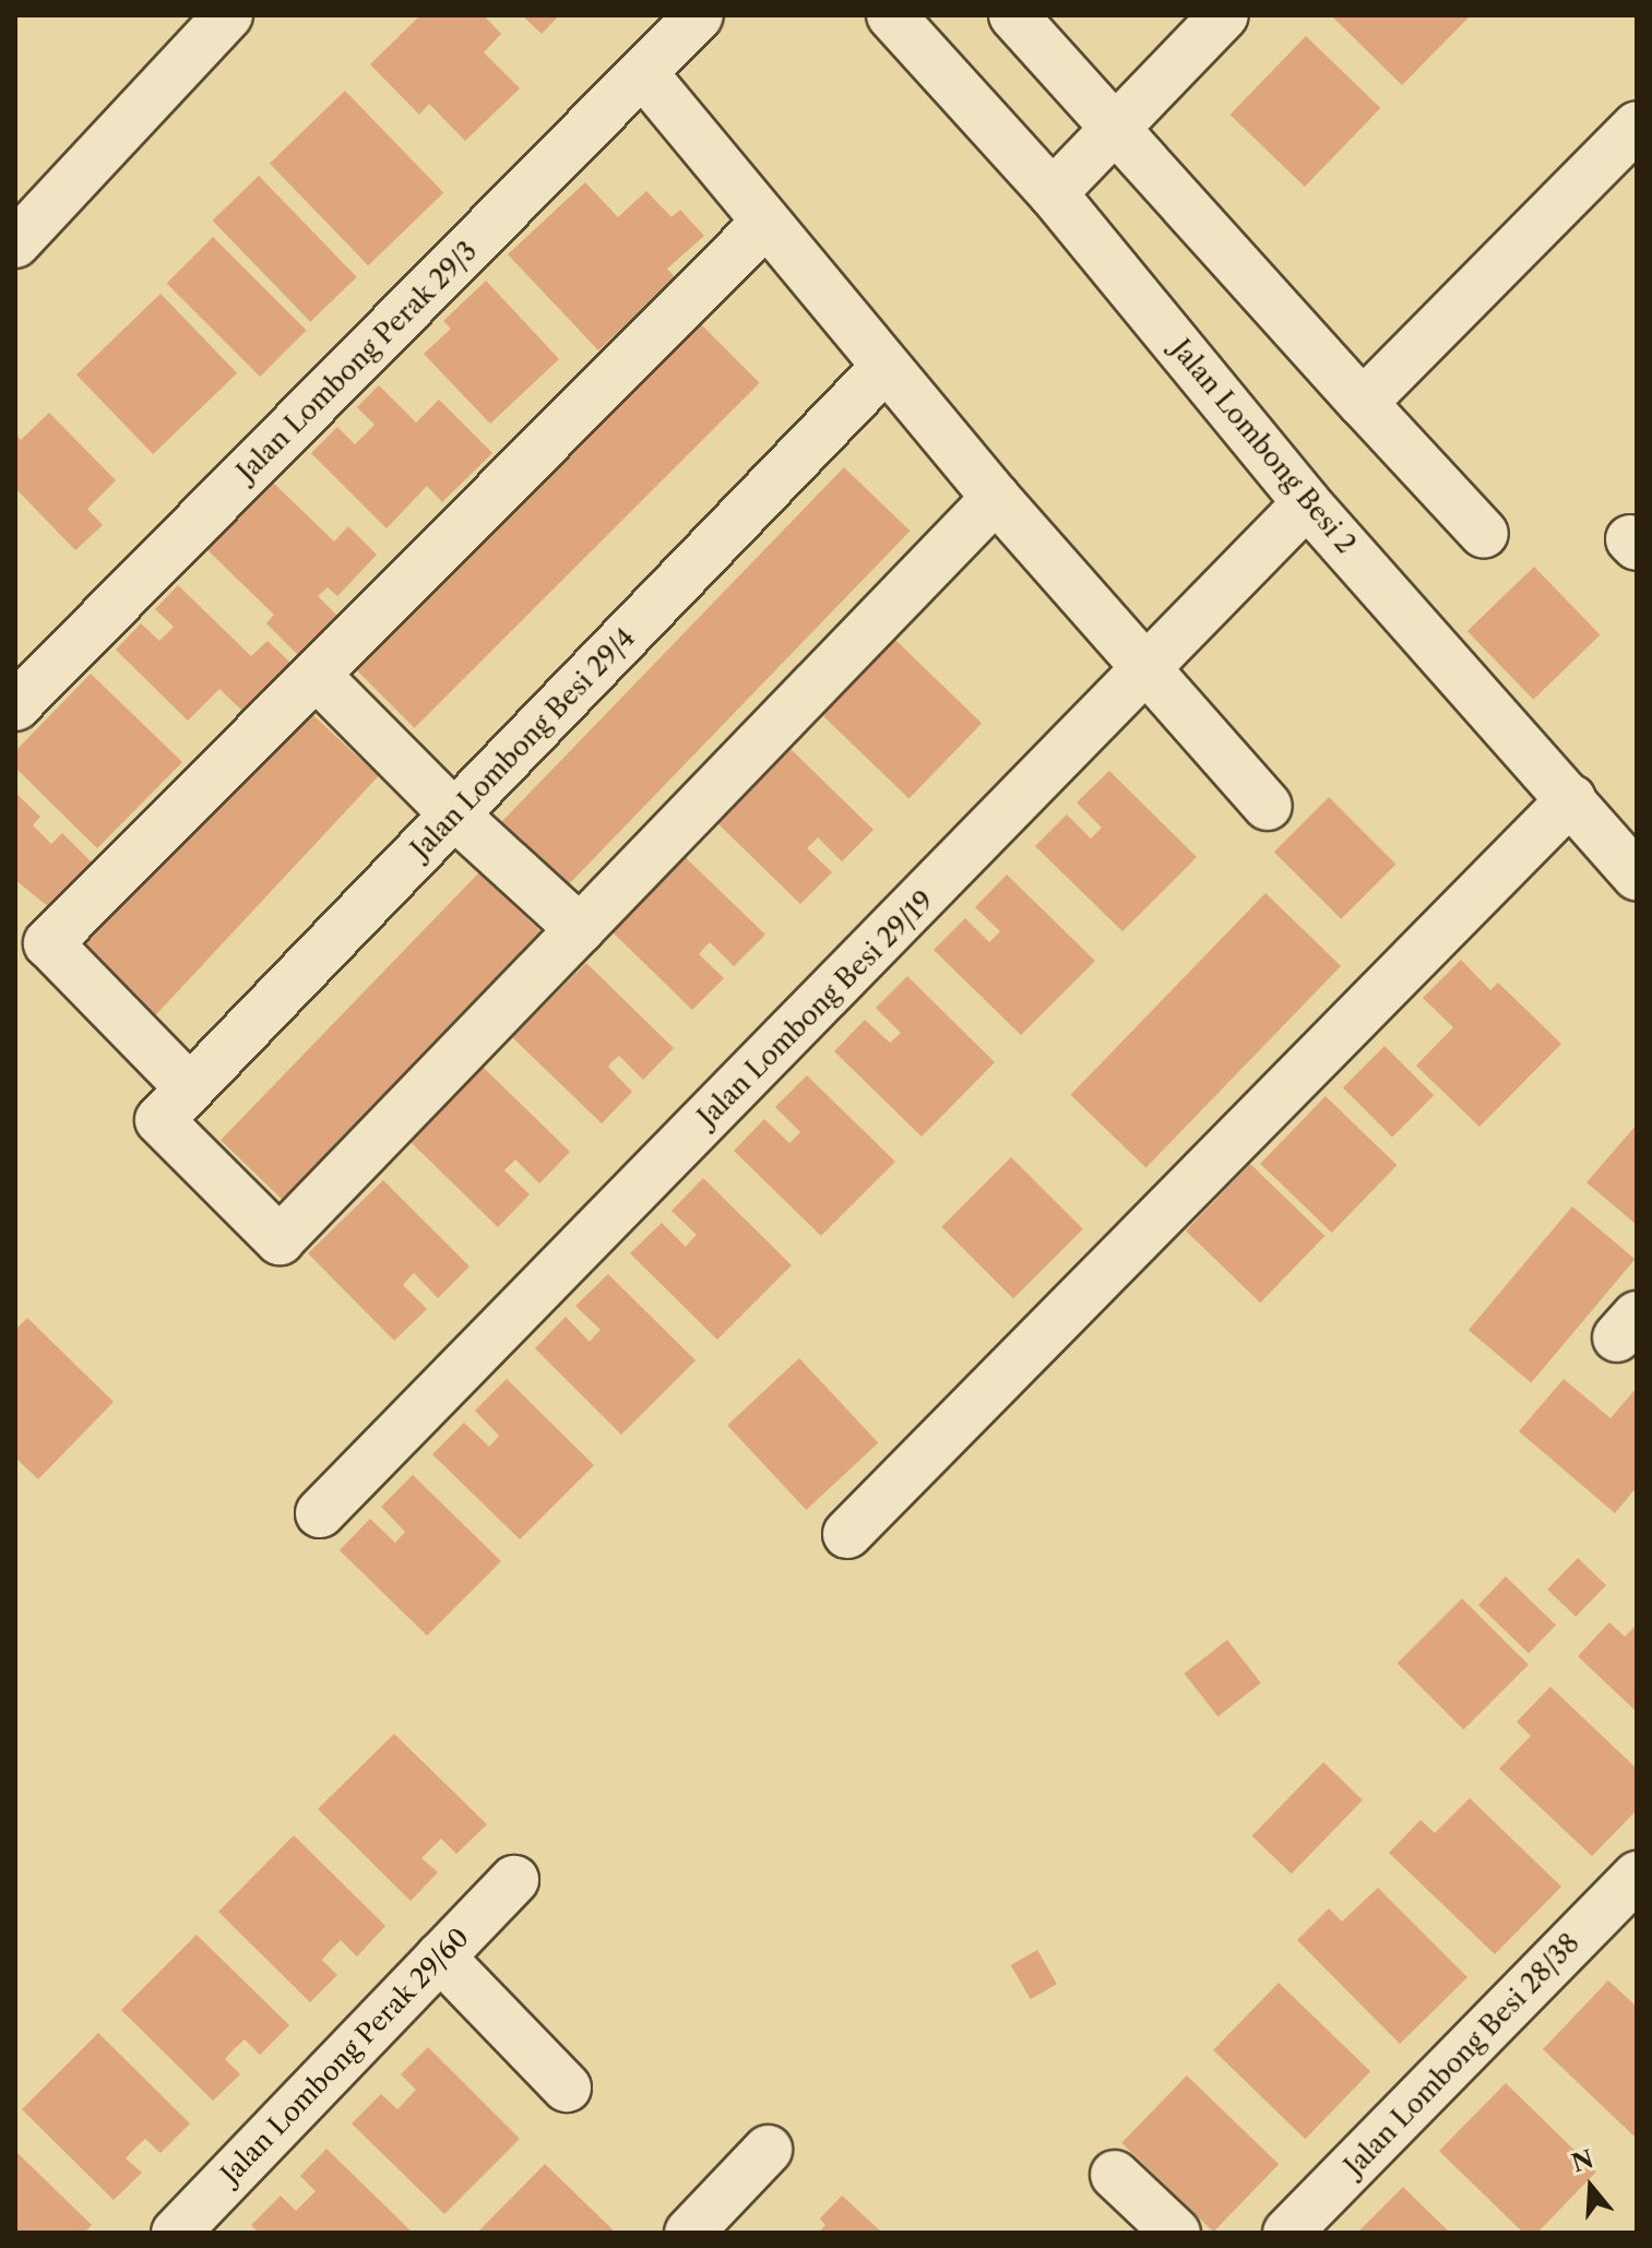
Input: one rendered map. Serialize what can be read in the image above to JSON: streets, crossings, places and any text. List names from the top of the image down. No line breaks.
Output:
{"streets":{"street":["Jalan Lombong Perak 29/3","Jalan Lombong Besi 2","Jalan Lombong Besi 29/4","Jalan Lombong Besi 29/19","Jalan Lombong Besi 28/38","Jalan Lombong Perak 29/60"]},"crossings":[["Jalan Lombong Besi 2","Jalan Lombong Besi 29/19"]],"north":"top"}
